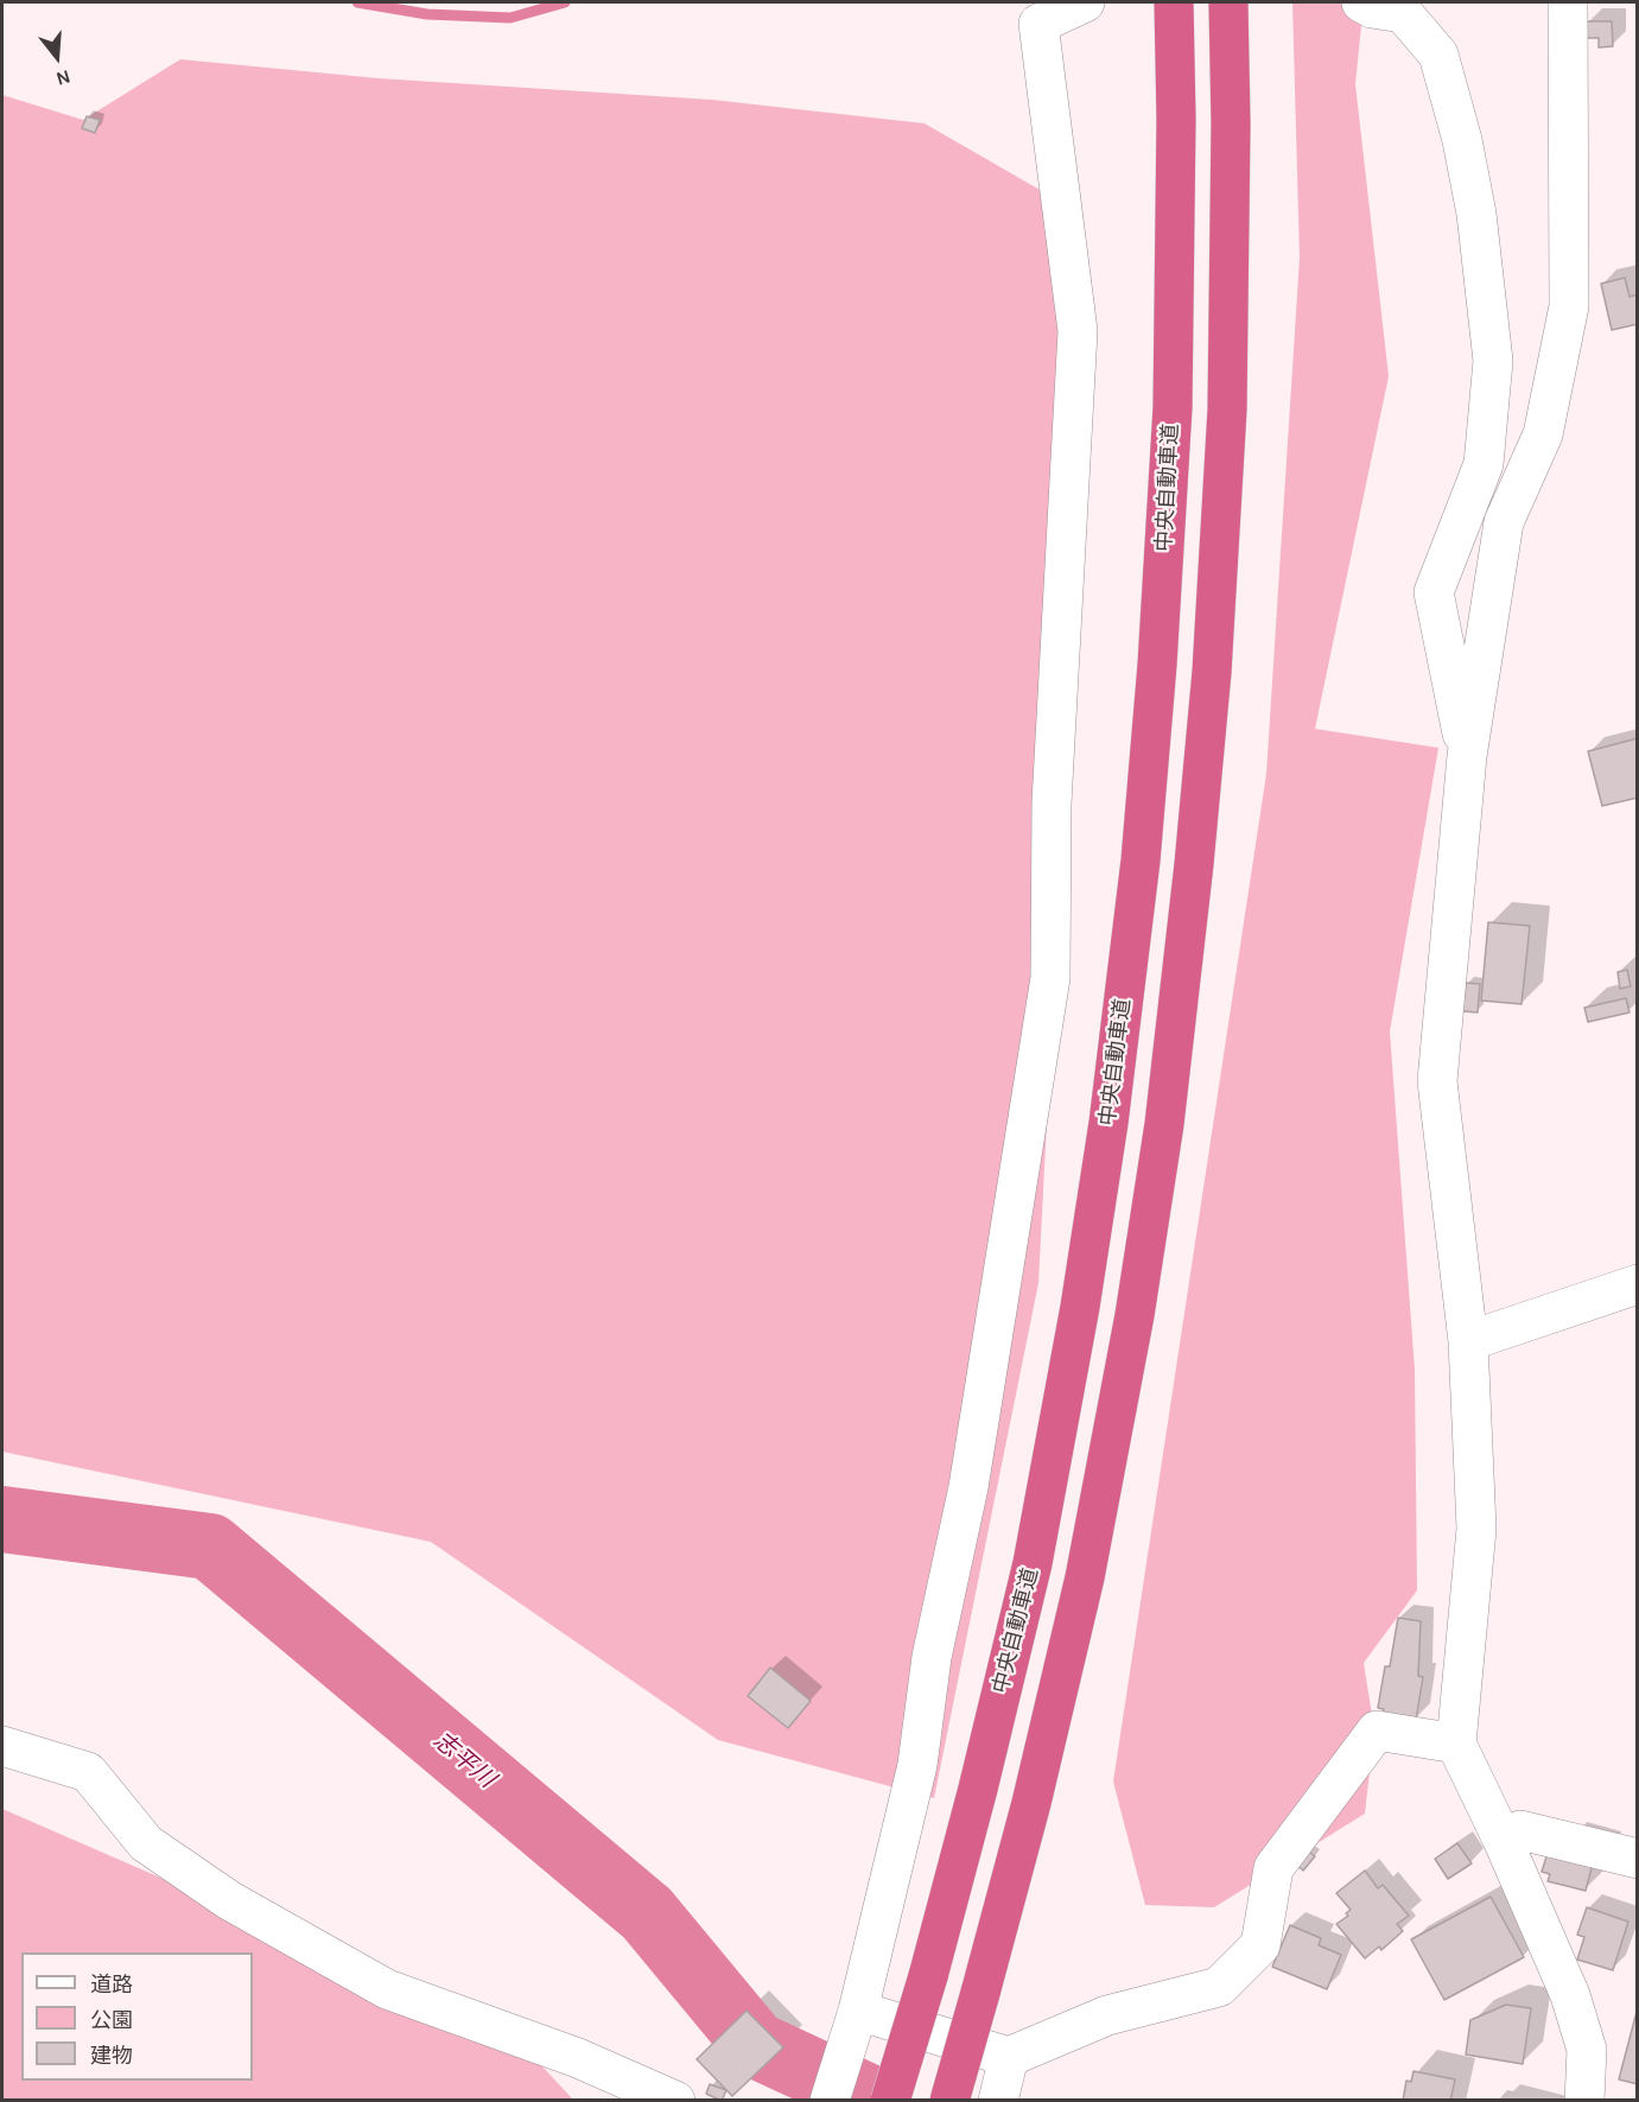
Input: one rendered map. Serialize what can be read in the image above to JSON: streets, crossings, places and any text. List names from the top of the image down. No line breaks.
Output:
{"streets":{"highway":["中央自動車道"]},"water":["志平川"],"legend":["道路","公園","建物"],"north":"bottom"}
